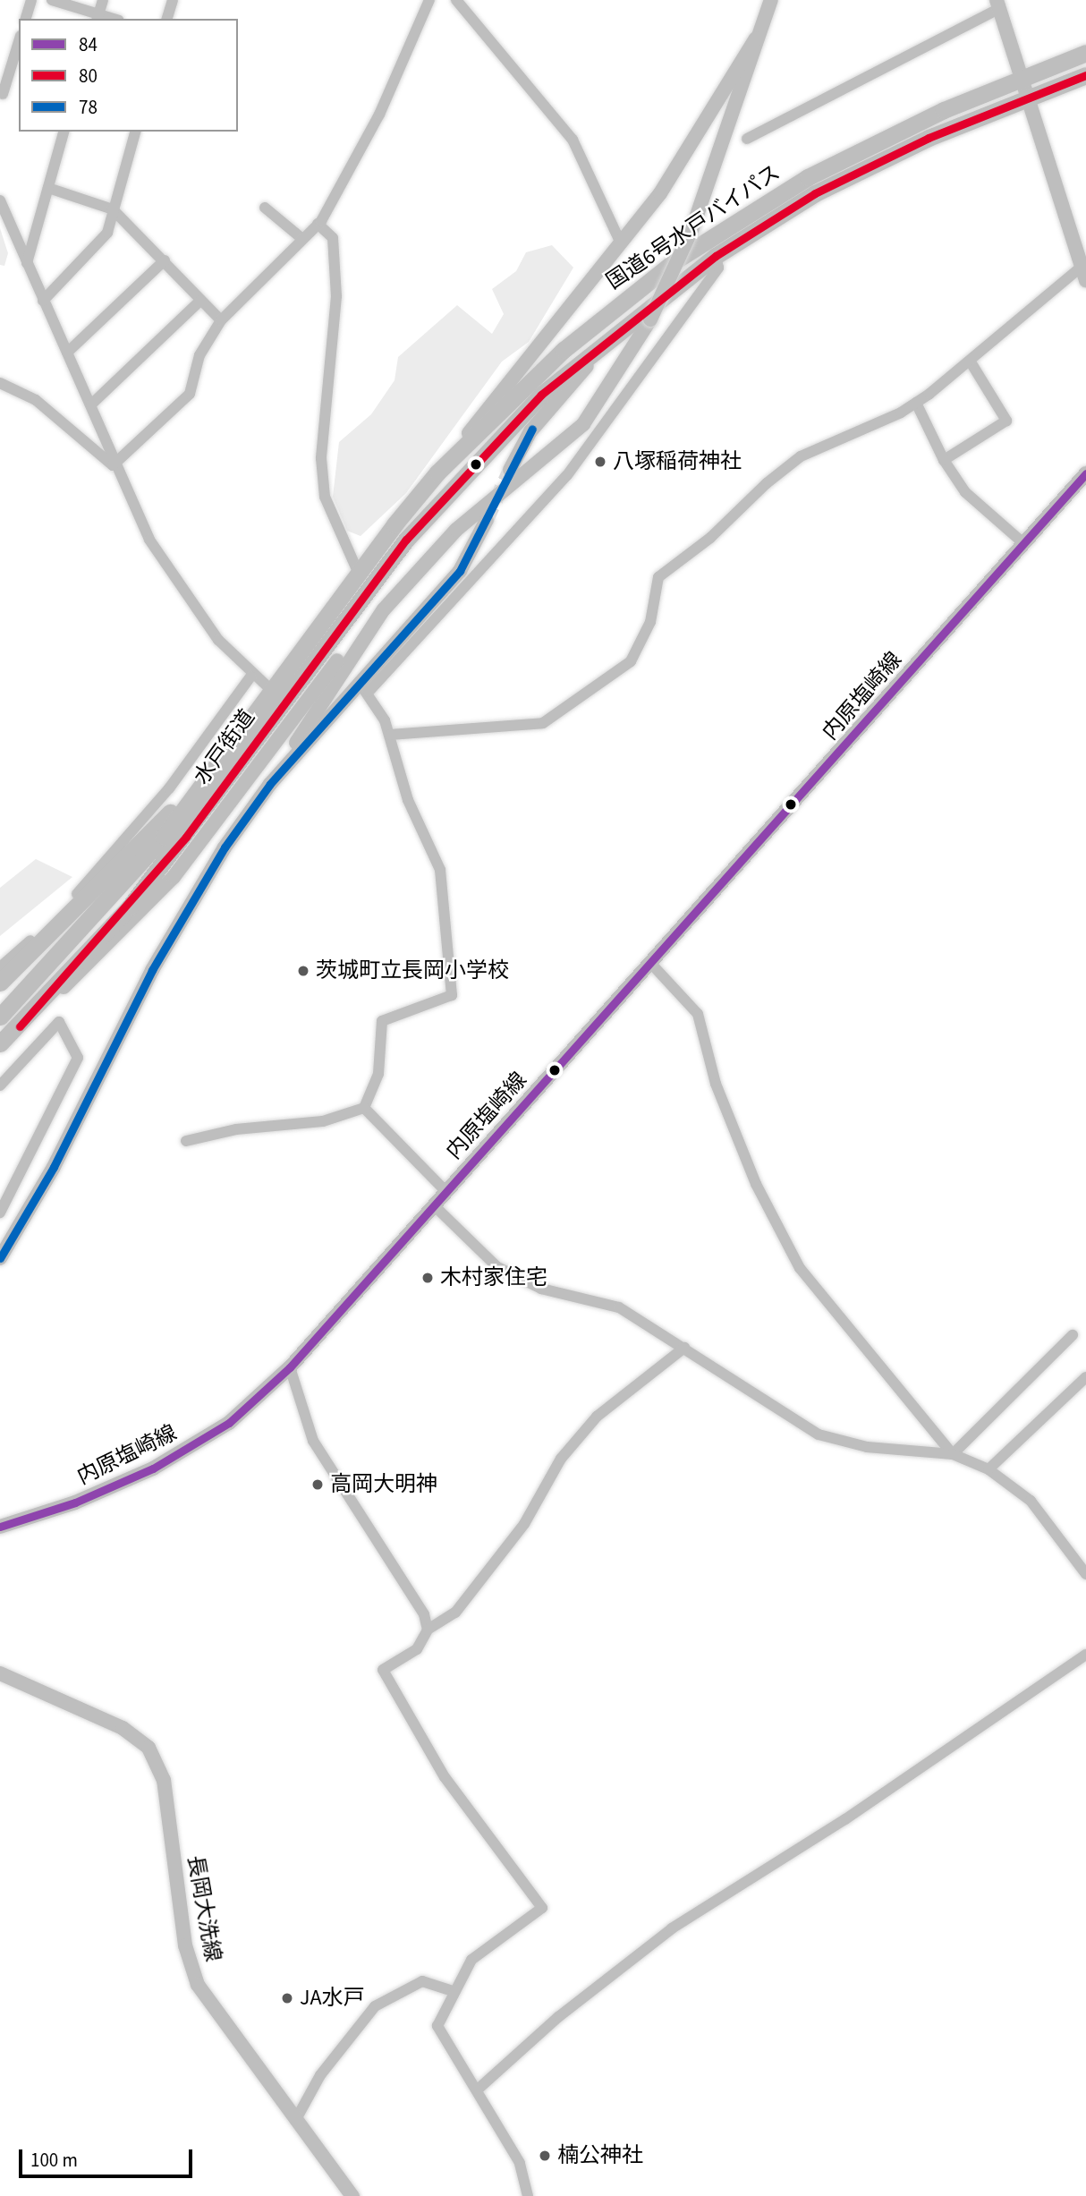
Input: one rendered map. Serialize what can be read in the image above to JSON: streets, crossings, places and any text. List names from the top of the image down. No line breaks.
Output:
{"streets":{"highway":["国道6号水戸バイパス","水戸街道"],"main road":["内原塩崎線","長岡大洗線"]},"crossings":[["国道6号水戸バイパス","水戸街道"]],"places":["八塚稲荷神社","茨城町立長岡小学校","木村家住宅","高岡大明神","JA水戸","楠公神社"],"lines":["transit line 80","transit line 78","transit line 84"],"legend":["84","80","78"],"scale_bar":"100 m"}
